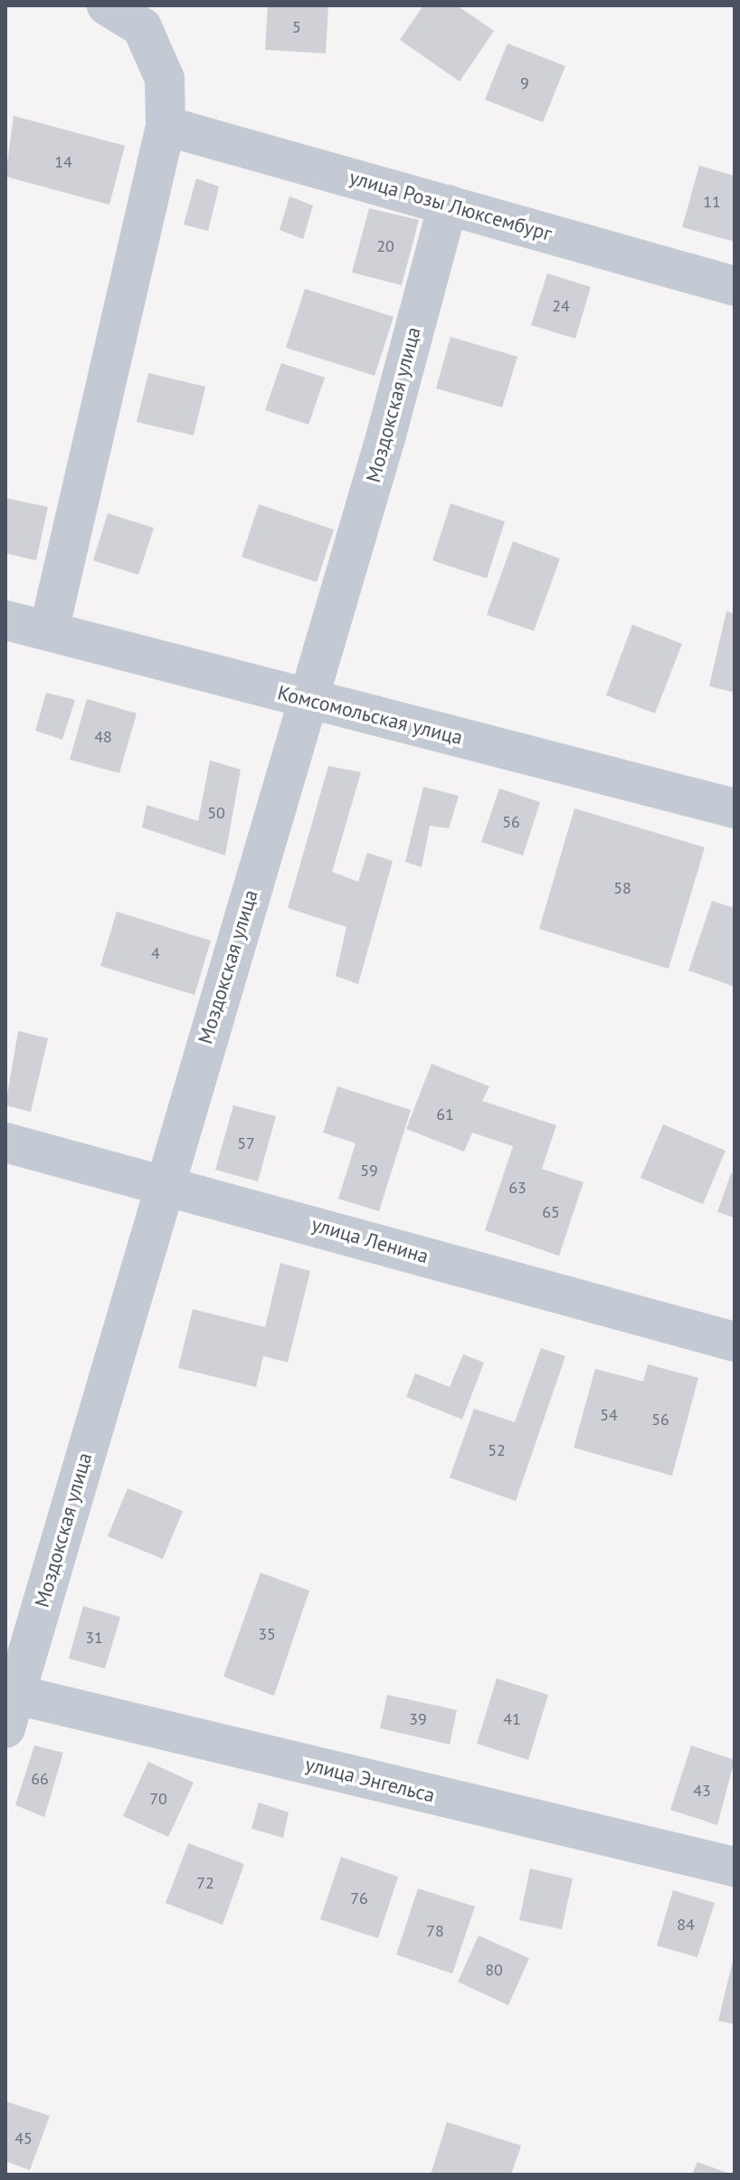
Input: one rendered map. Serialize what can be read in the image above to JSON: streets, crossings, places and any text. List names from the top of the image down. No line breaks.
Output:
{"streets":{"street":["улица Розы Люксембург","Моздокская улица","Комсомольская улица","улица Ленина","улица Энгельса"]},"crossings":[["улица Розы Люксембург","Моздокская улица"],["Моздокская улица","Комсомольская улица"],["Моздокская улица","улица Ленина"],["Моздокская улица","улица Энгельса"]],"house_numbers":["5","9","14","11","20","24","48","50","56","58","4","61","57","59","63","65","54","56","52","35","31","39","41","66","43","70","72","76","84","78","80","45"]}
